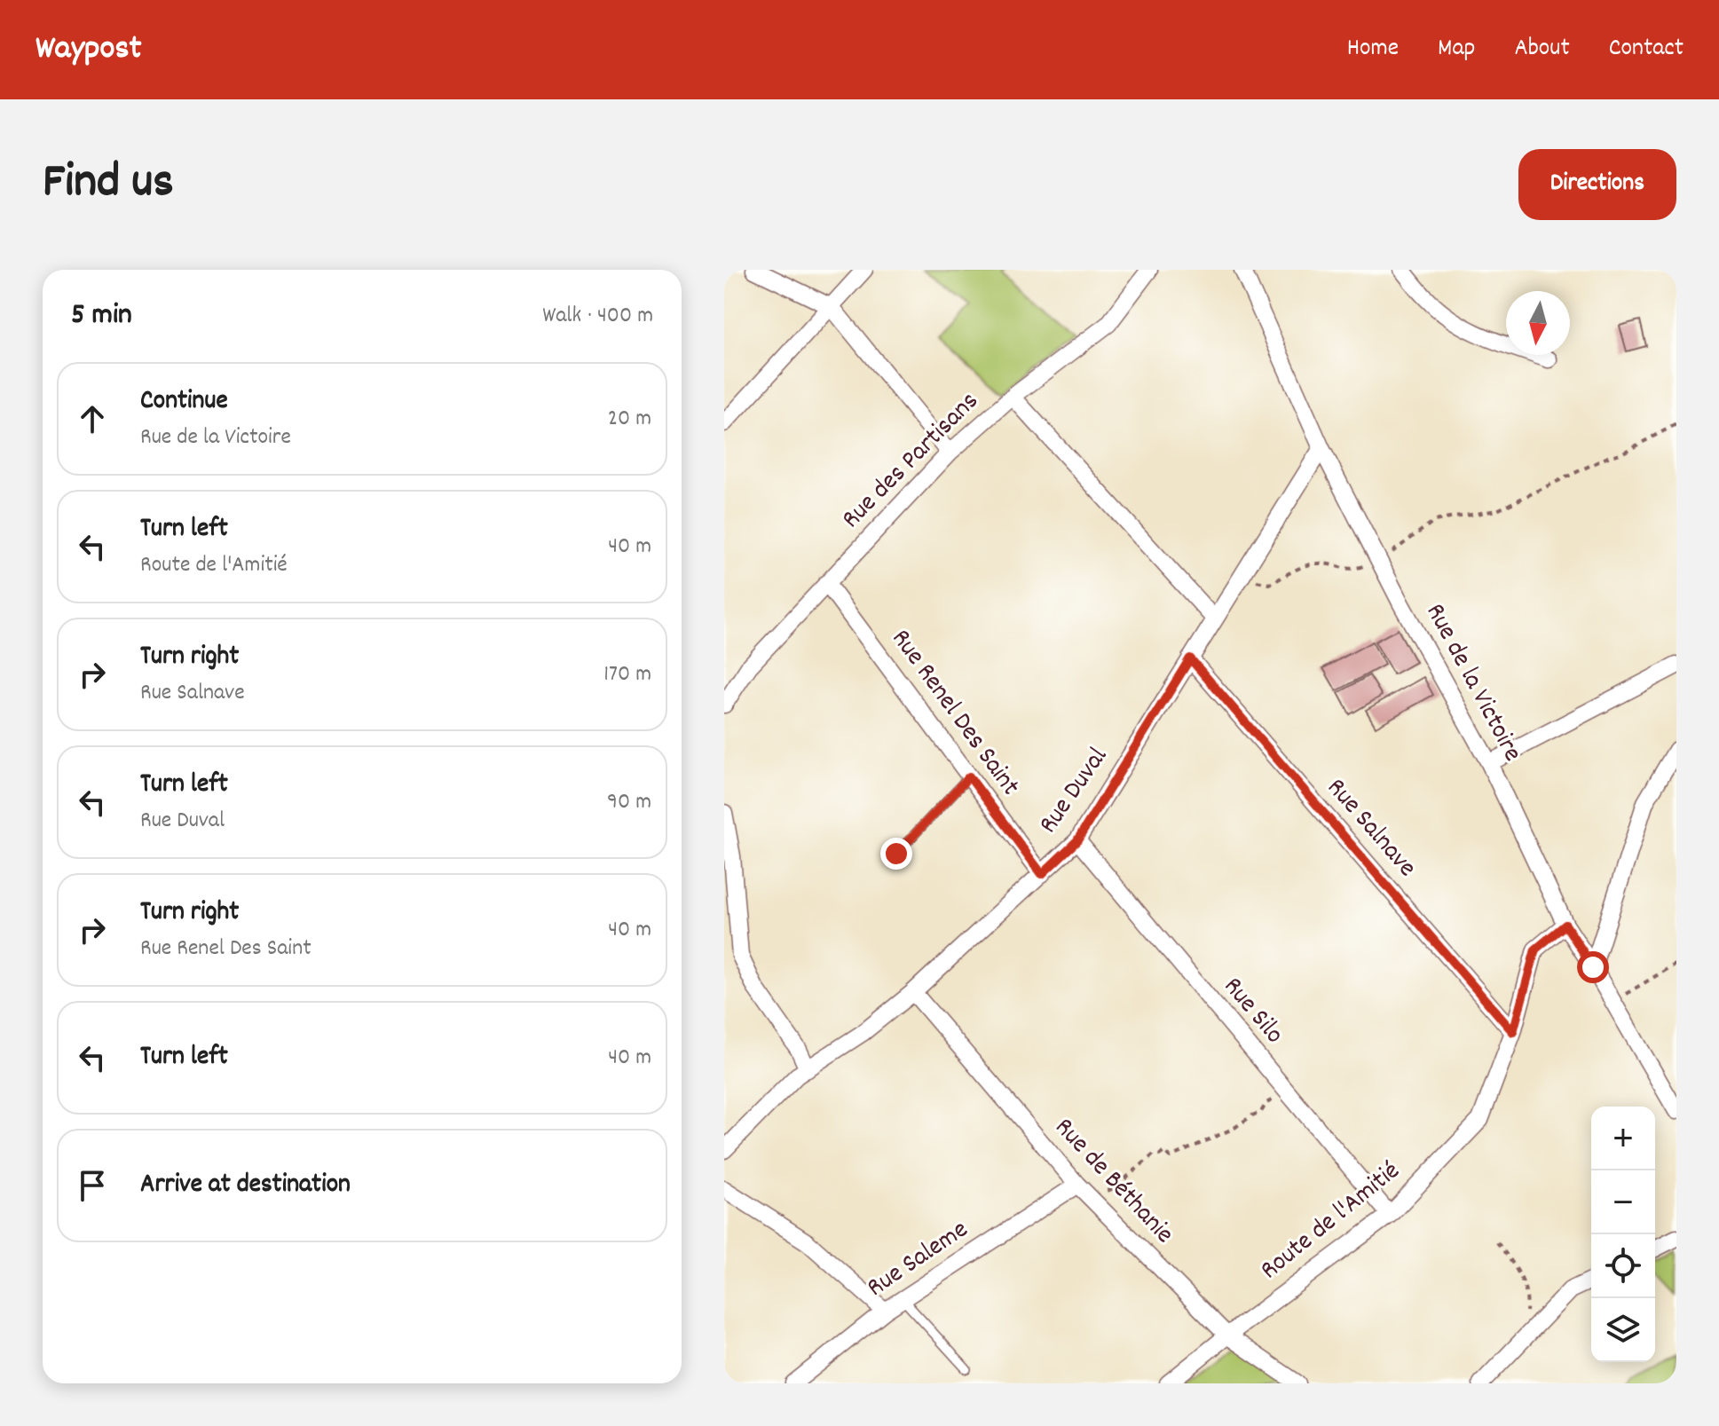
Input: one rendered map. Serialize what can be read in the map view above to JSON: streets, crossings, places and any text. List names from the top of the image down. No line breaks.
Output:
{"streets":{"street":["Rue des Partisans","Rue de la Victoire","Rue Renel Des Saint","Rue Duval","Rue Salnave","Rue Silo","Rue de Béthanie","Route de l'Amitié","Rue Saleme"]},"crossings":[["Rue des Partisans","Rue Renel Des Saint"],["Rue de la Victoire","Rue Duval"],["Rue de la Victoire","Route de l'Amitié"],["Rue Renel Des Saint","Rue Duval"],["Rue Duval","Rue Salnave"],["Rue Duval","Rue Silo"],["Rue Duval","Rue de Béthanie"],["Rue Salnave","Route de l'Amitié"],["Rue Silo","Route de l'Amitié"],["Rue de Béthanie","Route de l'Amitié"],["Rue de Béthanie","Rue Saleme"]],"north":"bottom","page":{"header":"Waypost","nav":["Home","Map","About","Contact"],"title":"Find us","buttons":"Directions","heading":["5 min","Walk · 400 m"],"list":[["Continue","Rue de la Victoire","20 m"],["Turn left","Route de l'Amitié","40 m"],["Turn right","Rue Salnave","170 m"],["Turn left","Rue Duval","90 m"],["Turn right","Rue Renel Des Saint","40 m"],["Turn left","40 m"],"Arrive at destination"],"map_buttons":["+","−"]}}
